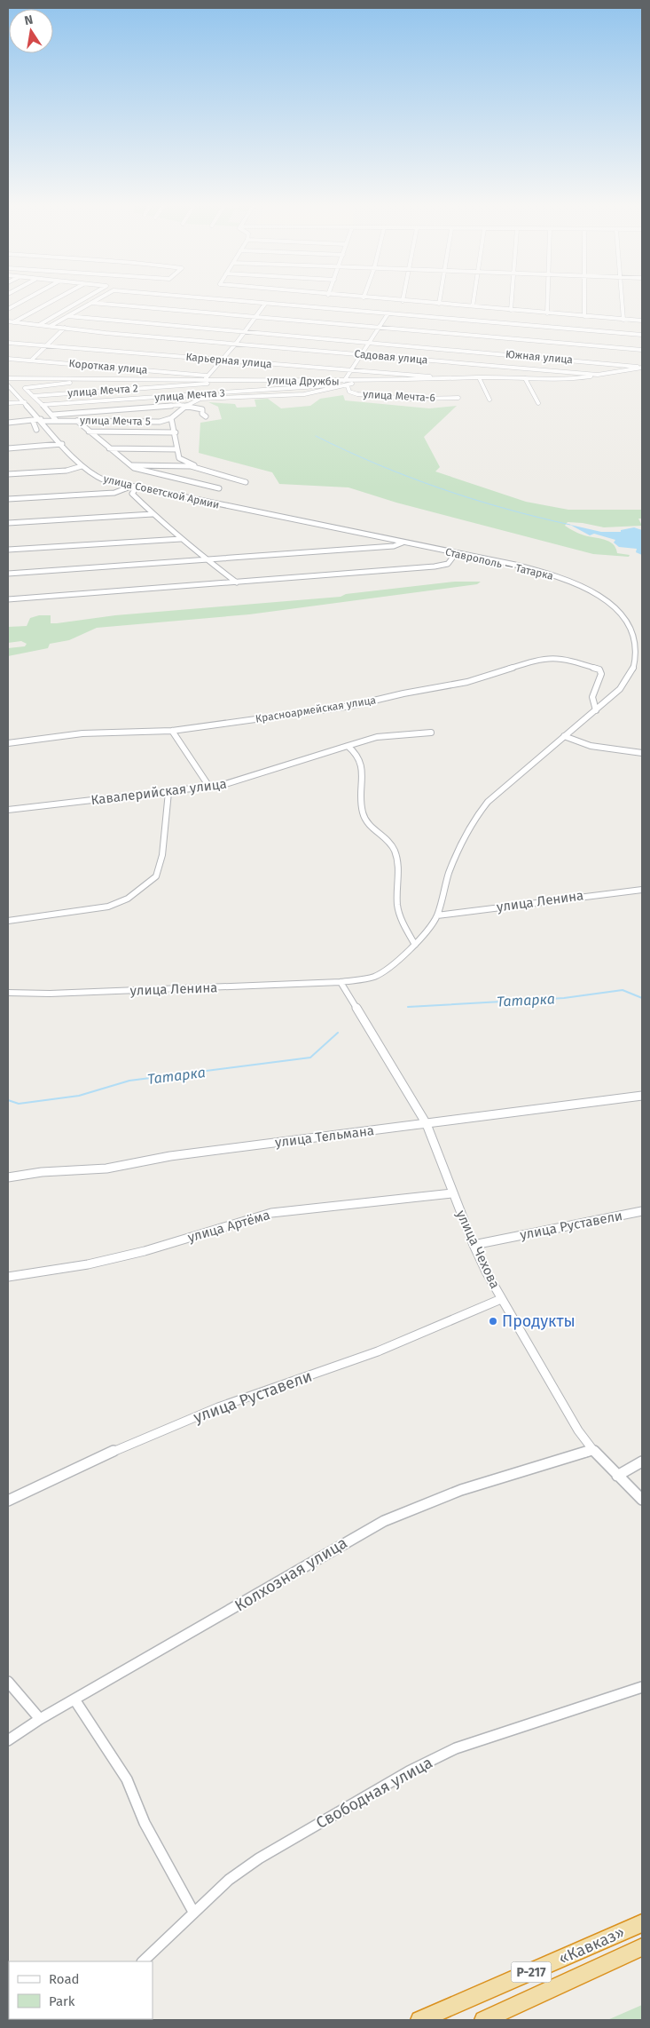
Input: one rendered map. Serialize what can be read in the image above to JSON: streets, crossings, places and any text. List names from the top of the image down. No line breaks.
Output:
{"streets":{"highway":["«Кавказ»","Р-217"],"street":["Садовая улица","Южная улица","Карьерная улица","Короткая улица","улица Дружбы","улица Мечта 2","улица Мечта 3","улица Мечта-6","улица Мечта 5","улица Советской Армии","Ставрополь — Татарка","Красноармейская улица","Кавалерийская улица","улица Ленина","улица Тельмана","улица Руставели","улица Артёма","улица Чехова","Колхозная улица","Свободная улица"]},"crossings":[["Садовая улица","Южная улица"],["улица Дружбы","улица Мечта 2"],["улица Дружбы","улица Мечта-6"],["улица Мечта 5","улица Советской Армии"],["улица Советской Армии","Ставрополь — Татарка"],["Ставрополь — Татарка","улица Ленина"],["Красноармейская улица","улица Ленина"],["улица Ленина","улица Чехова"],["улица Тельмана","улица Чехова"],["улица Руставели","улица Чехова"],["улица Артёма","улица Чехова"],["улица Чехова","Колхозная улица"]],"water":["Татарка"],"places":["Продукты"],"legend":["Road","Park"],"north":"top"}
